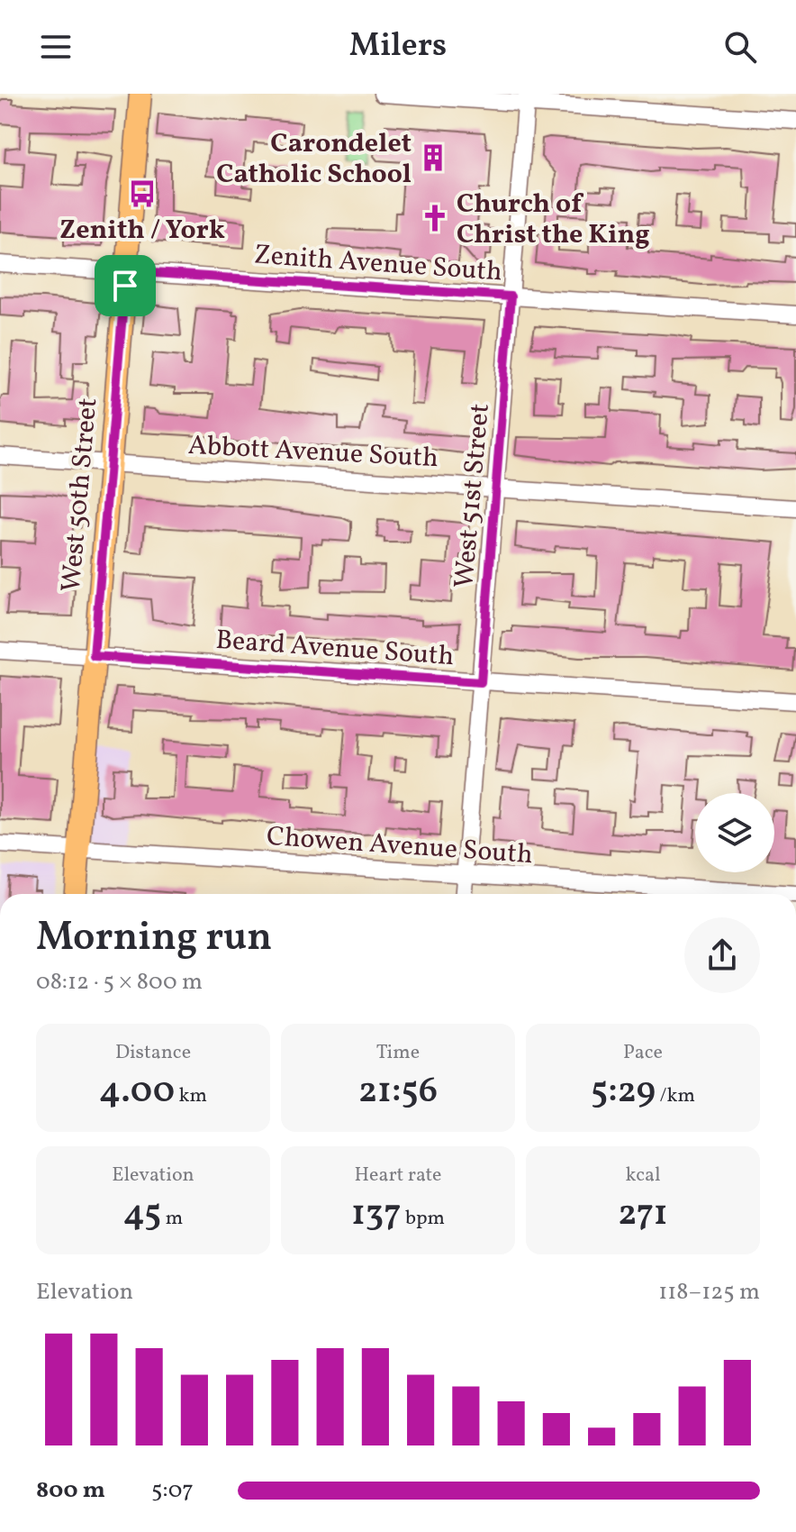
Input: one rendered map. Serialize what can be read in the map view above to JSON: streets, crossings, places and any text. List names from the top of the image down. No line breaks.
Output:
{"streets":{"main road":["West 50th Street"],"street":["Zenith Avenue South","Abbott Avenue South","West 51st Street","Beard Avenue South","Chowen Avenue South"]},"crossings":[["Zenith Avenue South","West 50th Street"],["Zenith Avenue South","West 51st Street"],["Abbott Avenue South","West 50th Street"],["Abbott Avenue South","West 51st Street"],["West 50th Street","Beard Avenue South"],["West 50th Street","Chowen Avenue South"],["West 51st Street","Beard Avenue South"],["West 51st Street","Chowen Avenue South"]],"places":{"building":["Carondelet Catholic School"],"bus stop":["Zenith / York"],"church":["Church of Christ the King"]},"page":{"header":"Milers","heading":["Morning run","08:12 · 5 × 800 m"],"stats":[["Distance","4.00 km"],["Time","21:56"],["Pace","5:29 /km"],["Elevation","45 m"],["Heart rate","137 bpm"],["kcal","271"]],"chart":["Elevation","118–125 m"],"list":[{"name":"800 m","note":"5:07"}]}}
